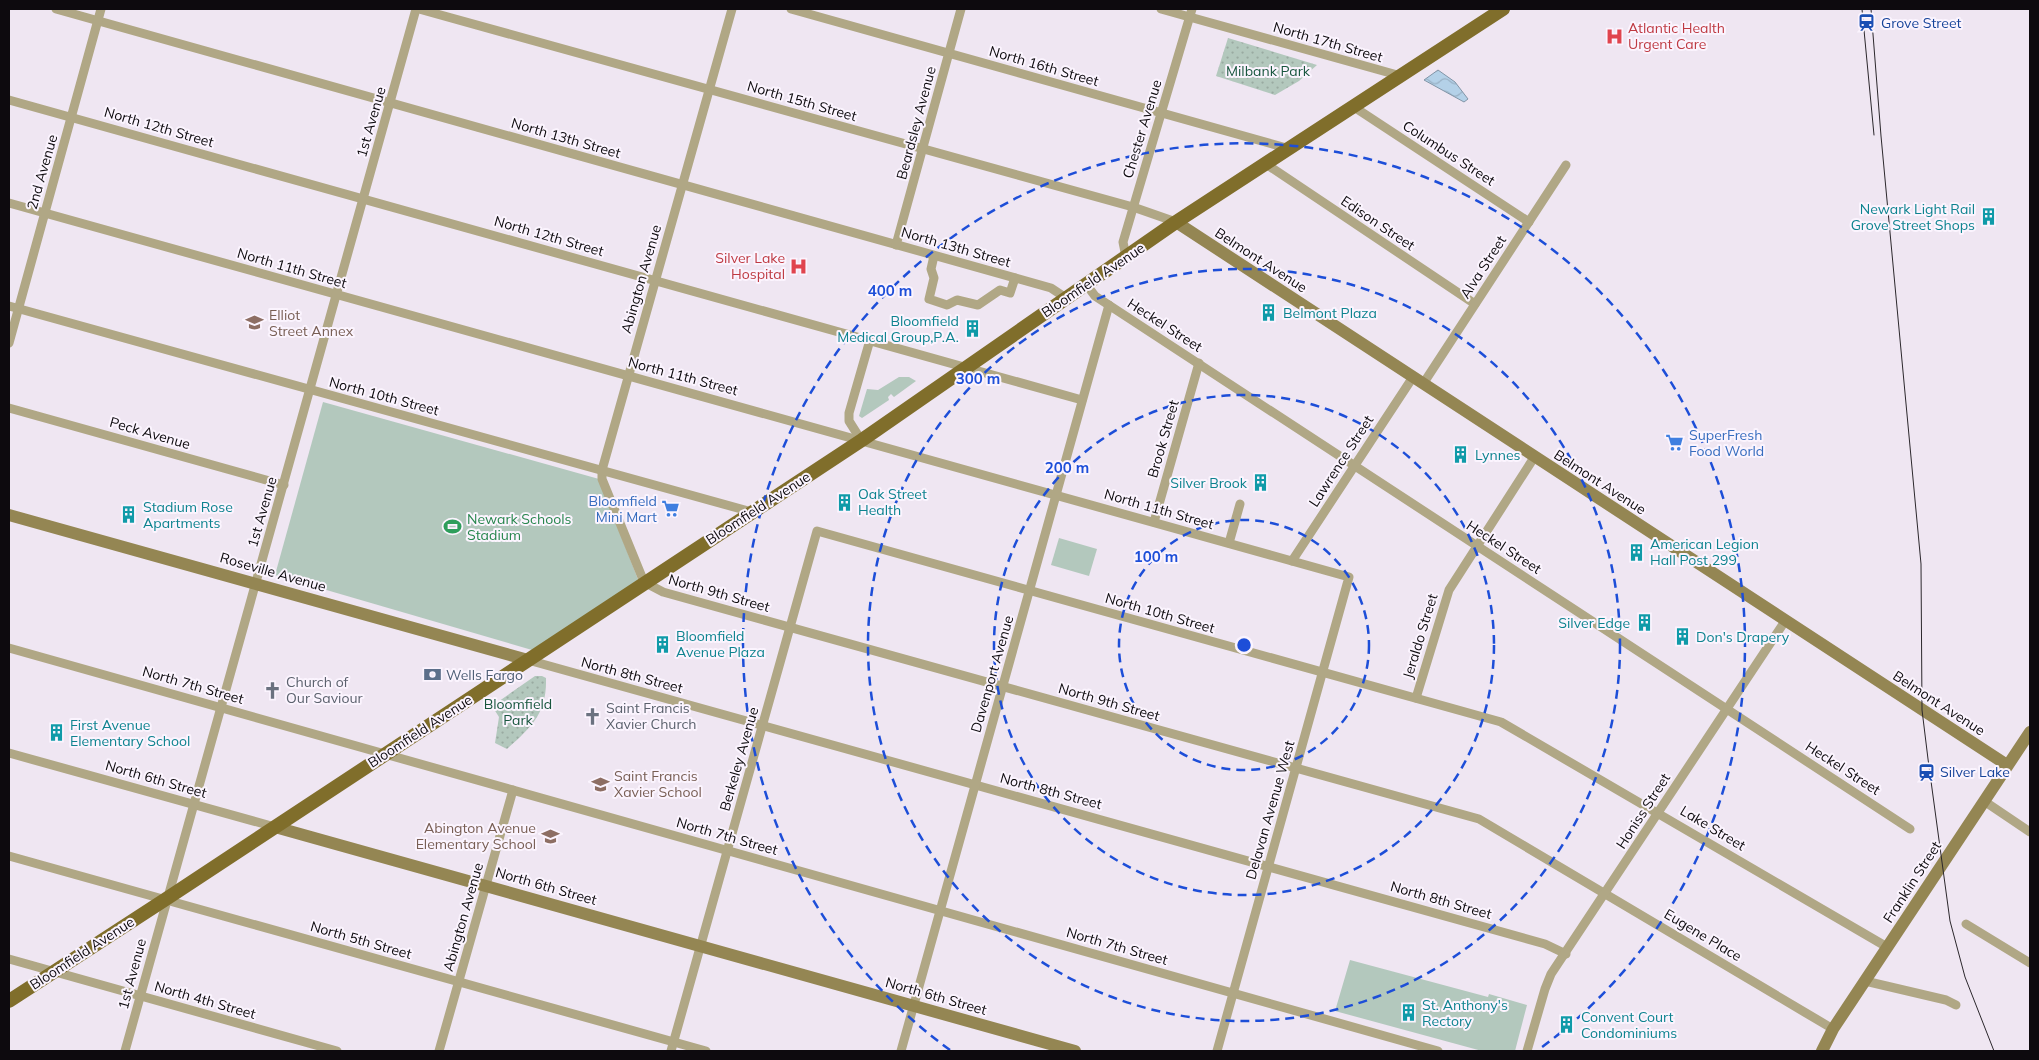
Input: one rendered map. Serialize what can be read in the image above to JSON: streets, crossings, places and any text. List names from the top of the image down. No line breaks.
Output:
{"streets":{"main road":["Bloomfield Avenue"],"street":["North 17th Street","North 16th Street","North 15th Street","1st Avenue","Beardsley Avenue","North 12th Street","Chester Avenue","North 13th Street","Columbus Street","2nd Avenue","Edison Street","Belmont Avenue","Alva Street","North 11th Street","Abington Avenue","Heckel Street","North 10th Street","Peck Avenue","Brook Street","Lawrence Street","Roseville Avenue","North 9th Street","Jeraldo Street","Davenport Avenue","North 8th Street","North 7th Street","Berkeley Avenue","North 6th Street","Delavan Avenue West","Honiss Street","Lake Street","Franklin Street","Eugene Place","North 5th Street","North 4th Street"]},"crossings":[["North 17th Street","Chester Avenue"],["North 17th Street","Bloomfield Avenue"],["North 16th Street","Beardsley Avenue"],["North 16th Street","Chester Avenue"],["North 16th Street","Bloomfield Avenue"],["North 15th Street","1st Avenue"],["North 15th Street","Beardsley Avenue"],["North 15th Street","Chester Avenue"],["North 15th Street","Belmont Avenue"],["North 15th Street","Abington Avenue"],["North 15th Street","Bloomfield Avenue"],["1st Avenue","North 12th Street"],["1st Avenue","North 13th Street"],["1st Avenue","North 11th Street"],["1st Avenue","Bloomfield Avenue"],["1st Avenue","North 10th Street"],["1st Avenue","Peck Avenue"],["1st Avenue","Roseville Avenue"],["1st Avenue","North 7th Street"],["1st Avenue","North 6th Street"],["1st Avenue","North 5th Street"],["1st Avenue","North 4th Street"],["Beardsley Avenue","North 13th Street"],["North 12th Street","2nd Avenue"],["North 12th Street","Abington Avenue"],["North 12th Street","Bloomfield Avenue"],["North 12th Street","Davenport Avenue"],["Chester Avenue","Bloomfield Avenue"],["North 13th Street","2nd Avenue"],["North 13th Street","Abington Avenue"],["North 13th Street","Bloomfield Avenue"],["Columbus Street","Alva Street"],["Columbus Street","Bloomfield Avenue"],["2nd Avenue","North 11th Street"],["2nd Avenue","North 10th Street"],["Edison Street","Alva Street"],["Edison Street","Bloomfield Avenue"],["Belmont Avenue","Alva Street"],["Belmont Avenue","Bloomfield Avenue"],["Belmont Avenue","Lawrence Street"],["Belmont Avenue","Jeraldo Street"],["Belmont Avenue","Honiss Street"],["Belmont Avenue","Franklin Street"],["Alva Street","Lawrence Street"],["North 11th Street","Abington Avenue"],["North 11th Street","Bloomfield Avenue"],["North 11th Street","Brook Street"],["North 11th Street","Lawrence Street"],["North 11th Street","Davenport Avenue"],["North 11th Street","Delavan Avenue West"],["Abington Avenue","North 10th Street"],["Abington Avenue","North 7th Street"],["Abington Avenue","North 6th Street"],["Abington Avenue","North 5th Street"],["Bloomfield Avenue","Heckel Street"],["Bloomfield Avenue","North 10th Street"],["Bloomfield Avenue","Roseville Avenue"],["Bloomfield Avenue","North 9th Street"],["Bloomfield Avenue","North 8th Street"],["Bloomfield Avenue","North 7th Street"],["Bloomfield Avenue","North 6th Street"],["Bloomfield Avenue","North 5th Street"],["Bloomfield Avenue","North 4th Street"],["Heckel Street","Brook Street"],["Heckel Street","Lawrence Street"],["Heckel Street","Jeraldo Street"],["Heckel Street","Davenport Avenue"],["Heckel Street","Honiss Street"],["North 10th Street","Jeraldo Street"],["North 10th Street","Davenport Avenue"],["North 10th Street","Berkeley Avenue"],["North 10th Street","Delavan Avenue West"],["North 10th Street","Lake Street"],["Roseville Avenue","North 8th Street"],["North 9th Street","Davenport Avenue"],["North 9th Street","Berkeley Avenue"],["North 9th Street","Delavan Avenue West"],["North 9th Street","Eugene Place"],["Davenport Avenue","North 8th Street"],["Davenport Avenue","North 7th Street"],["Davenport Avenue","North 6th Street"],["North 8th Street","Berkeley Avenue"],["North 8th Street","Delavan Avenue West"],["North 8th Street","Honiss Street"],["North 7th Street","Berkeley Avenue"],["North 7th Street","Delavan Avenue West"],["Berkeley Avenue","North 6th Street"],["Berkeley Avenue","North 5th Street"],["Honiss Street","Lake Street"],["Honiss Street","Eugene Place"],["Lake Street","Franklin Street"],["Franklin Street","Eugene Place"]],"parks":["Milbank Park","Bloomfield Park"],"places":{"station":["Grove Street","Silver Lake"],"hospital":["Atlantic Health Urgent Care","Silver Lake Hospital"],"building":["Newark Light Rail Grove Street Shops","Belmont Plaza","Bloomfield Medical Group,P.A.","Lynnes","Silver Brook","Oak Street Health","Stadium Rose Apartments","American Legion Hall Post 299","Silver Edge","Don's Drapery","Bloomfield Avenue Plaza","First Avenue Elementary School","St. Anthony's Rectory","Convent Court Condominiums"],"school or university":["Elliot Street Annex","Saint Francis Xavier School","Abington Avenue Elementary School"],"supermarket":["SuperFresh Food World","Bloomfield Mini Mart"],"sports":["Newark Schools Stadium"],"bank":["Wells Fargo"],"church":["Church of Our Saviour","Saint Francis Xavier Church"]},"rings":["400 m","300 m","200 m","100 m"]}
